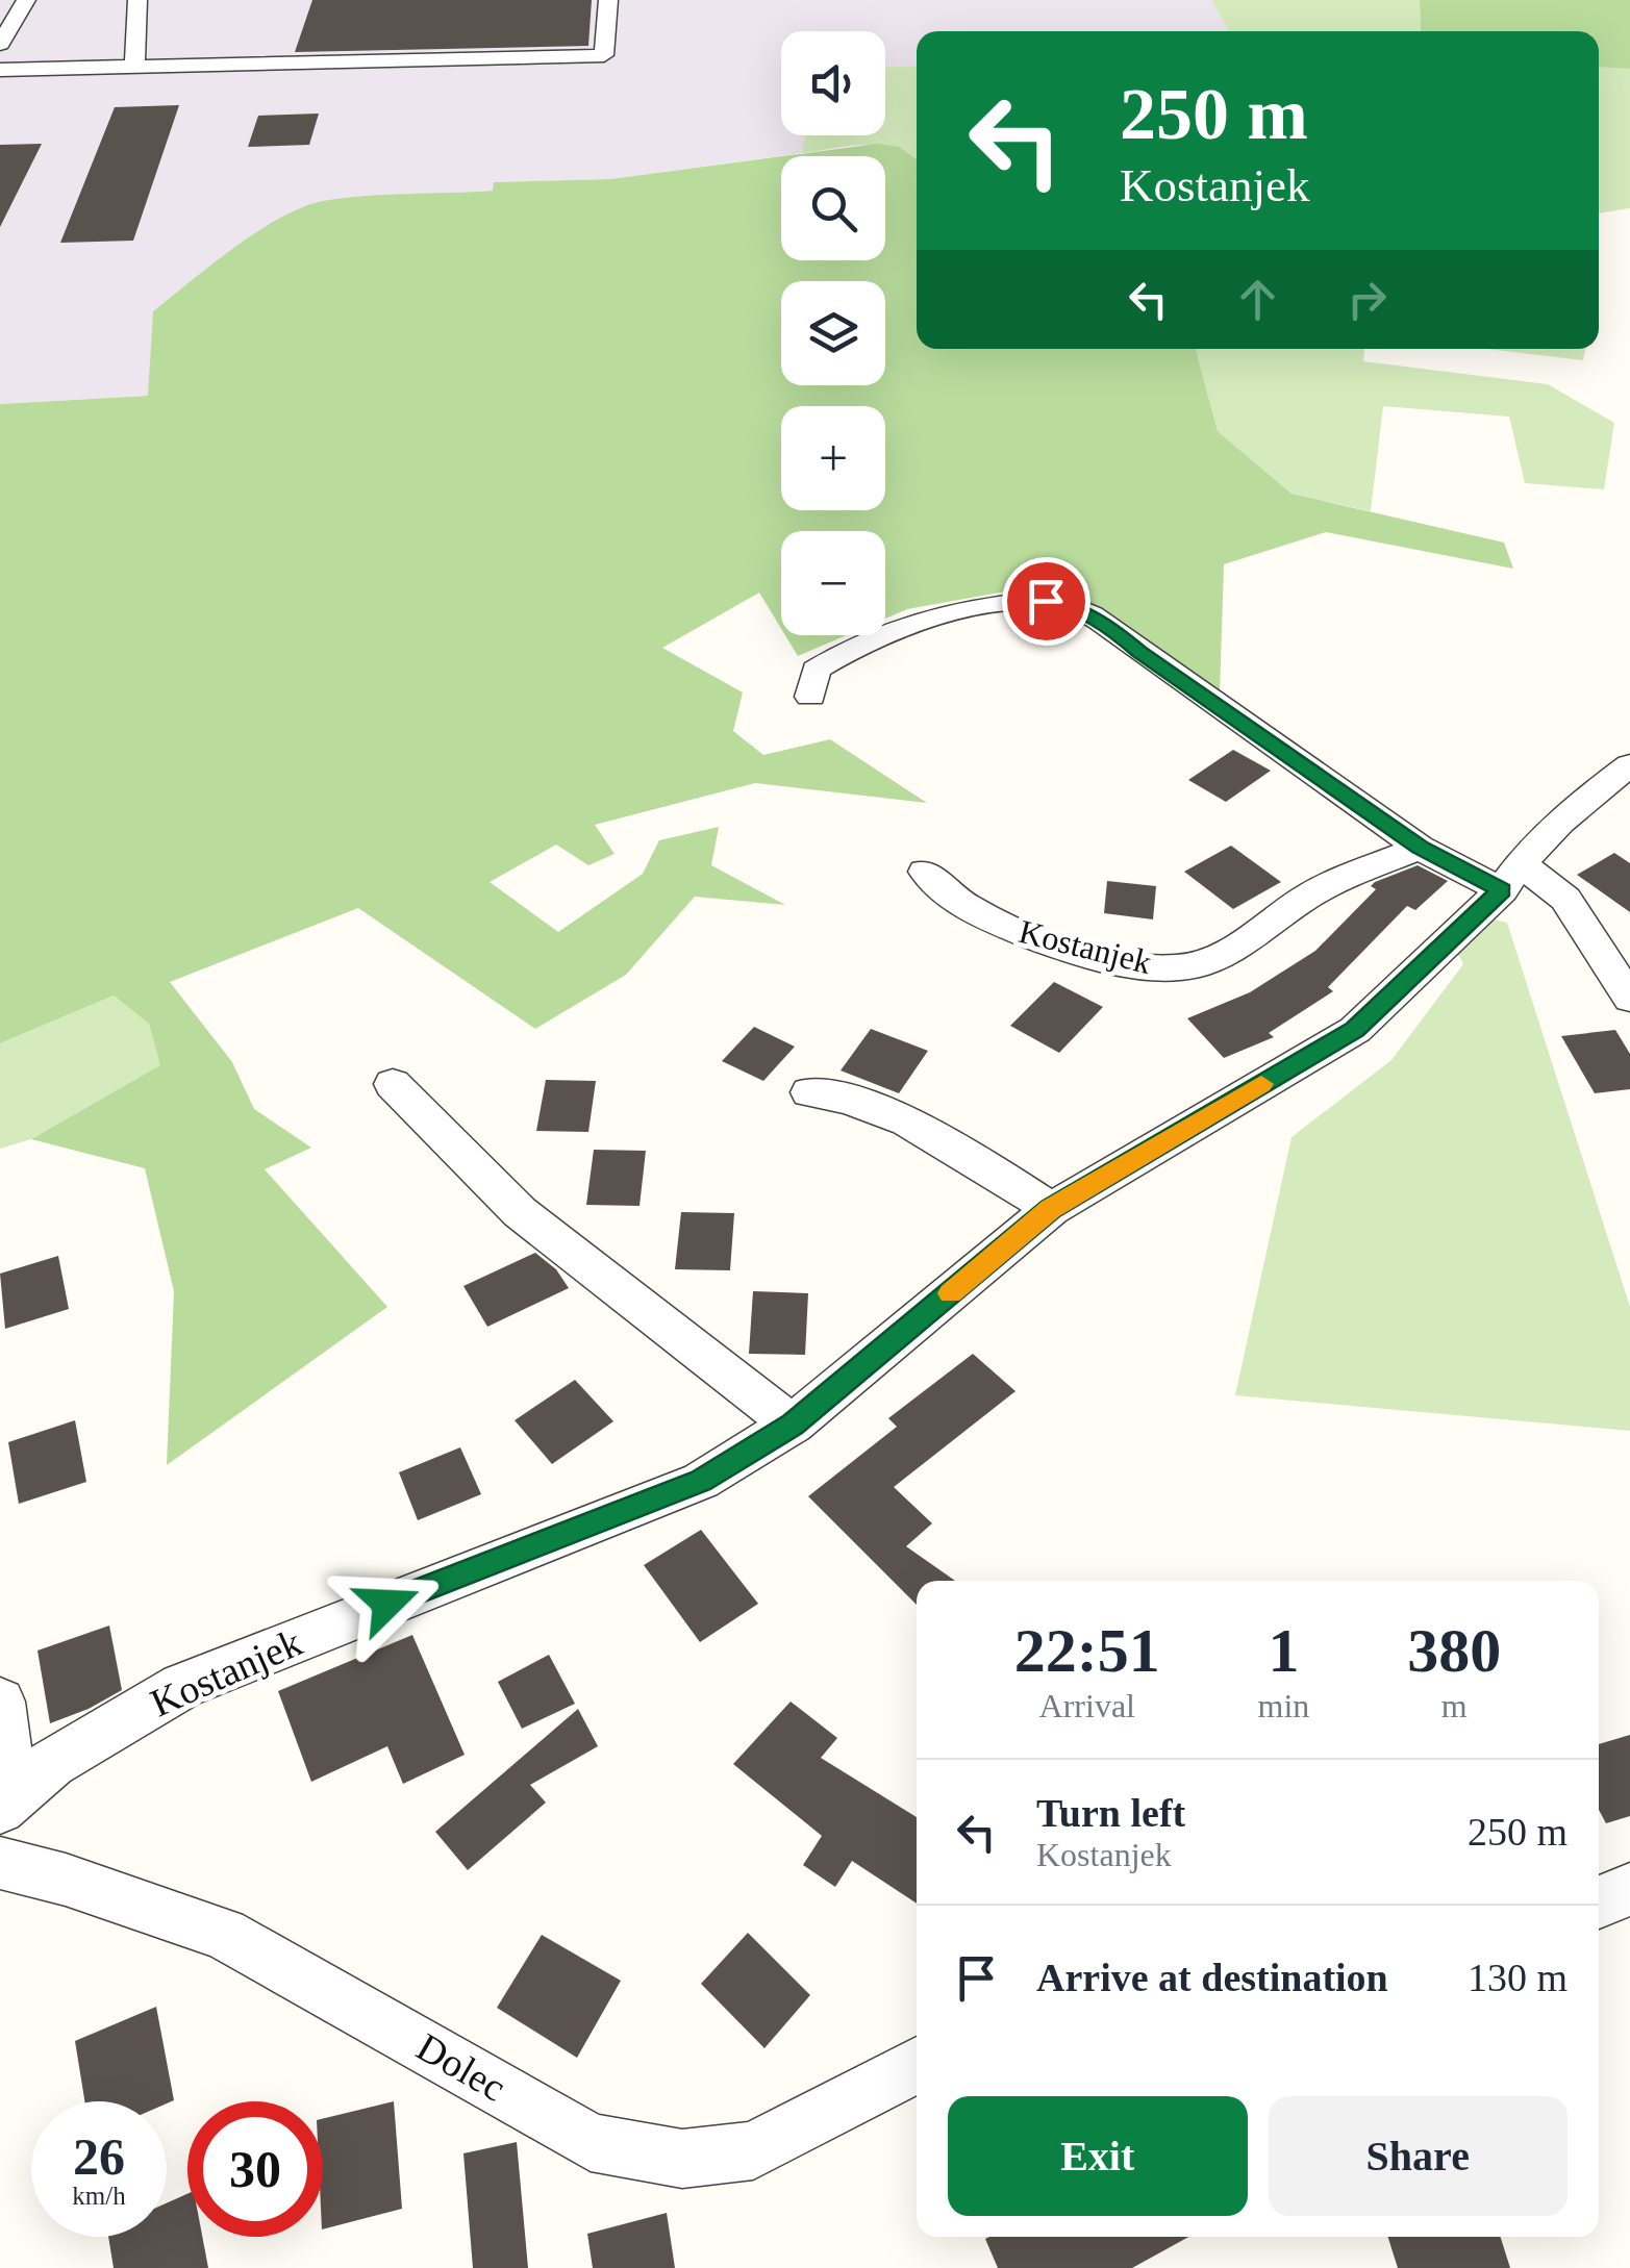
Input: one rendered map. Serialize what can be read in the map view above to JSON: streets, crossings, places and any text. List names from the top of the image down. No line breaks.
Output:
{"streets":{"street":["Kostanjek","Dolec"]},"page":{"map_buttons":["+","−"],"turn":["250 m","Kostanjek"],"eta":["22:51","Arrival","1","min","380","m"],"list":[{"name":"Turn left","note":"Kostanjek","value":"250 m"},{"name":"Arrive at destination","value":"130 m"}],"buttons":["Exit","Share"],"speed":"26 km/h","limit":"30"}}
